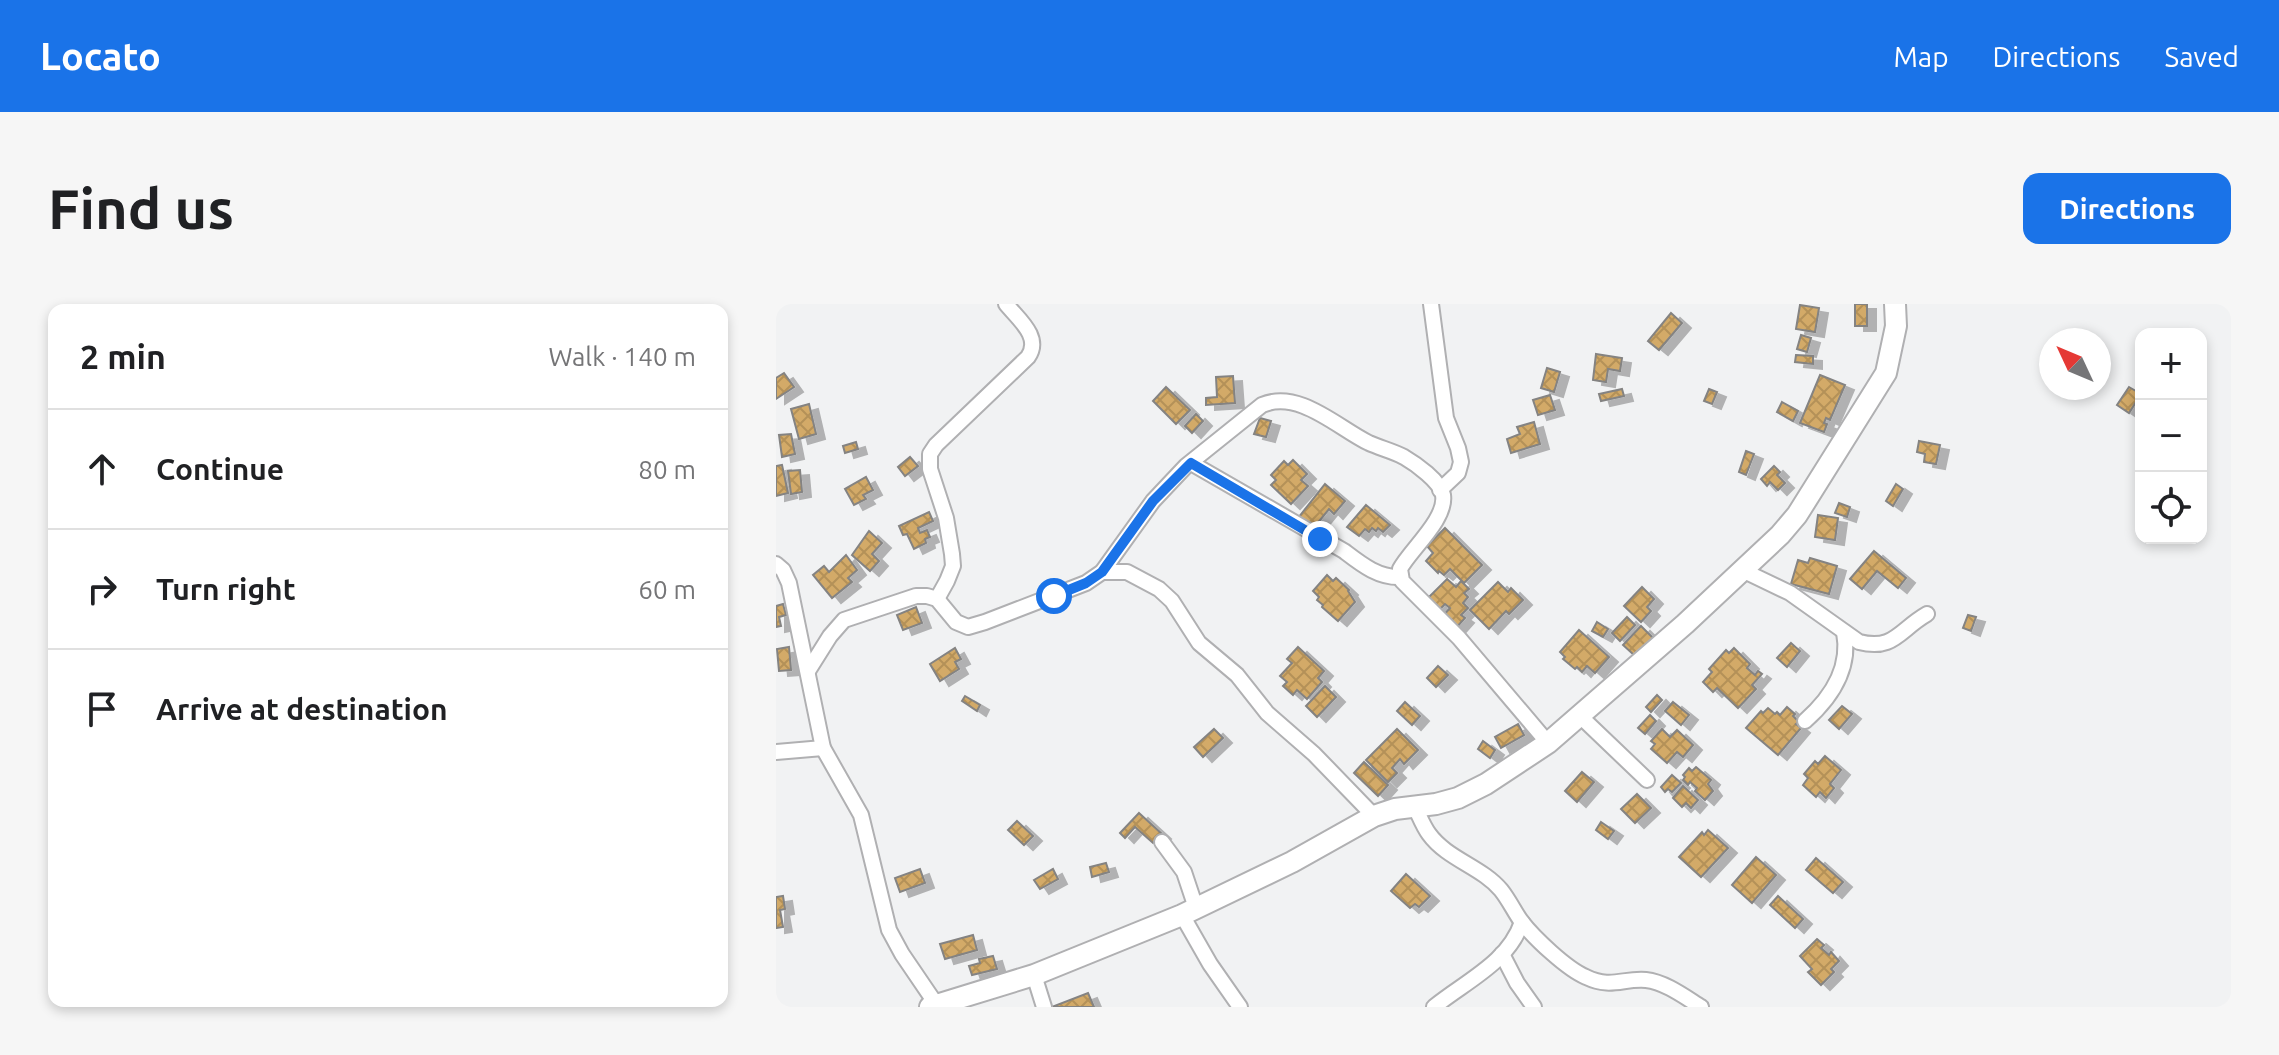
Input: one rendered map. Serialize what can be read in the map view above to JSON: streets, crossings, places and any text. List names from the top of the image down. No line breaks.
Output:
{"north":"top left","page":{"header":"Locato","nav":["Map","Directions","Saved"],"buttons":"Directions","title":"Find us","heading":["2 min","Walk · 140 m"],"map_buttons":["+","−"],"list":[["Continue","80 m"],["Turn right","60 m"],"Arrive at destination"]}}
